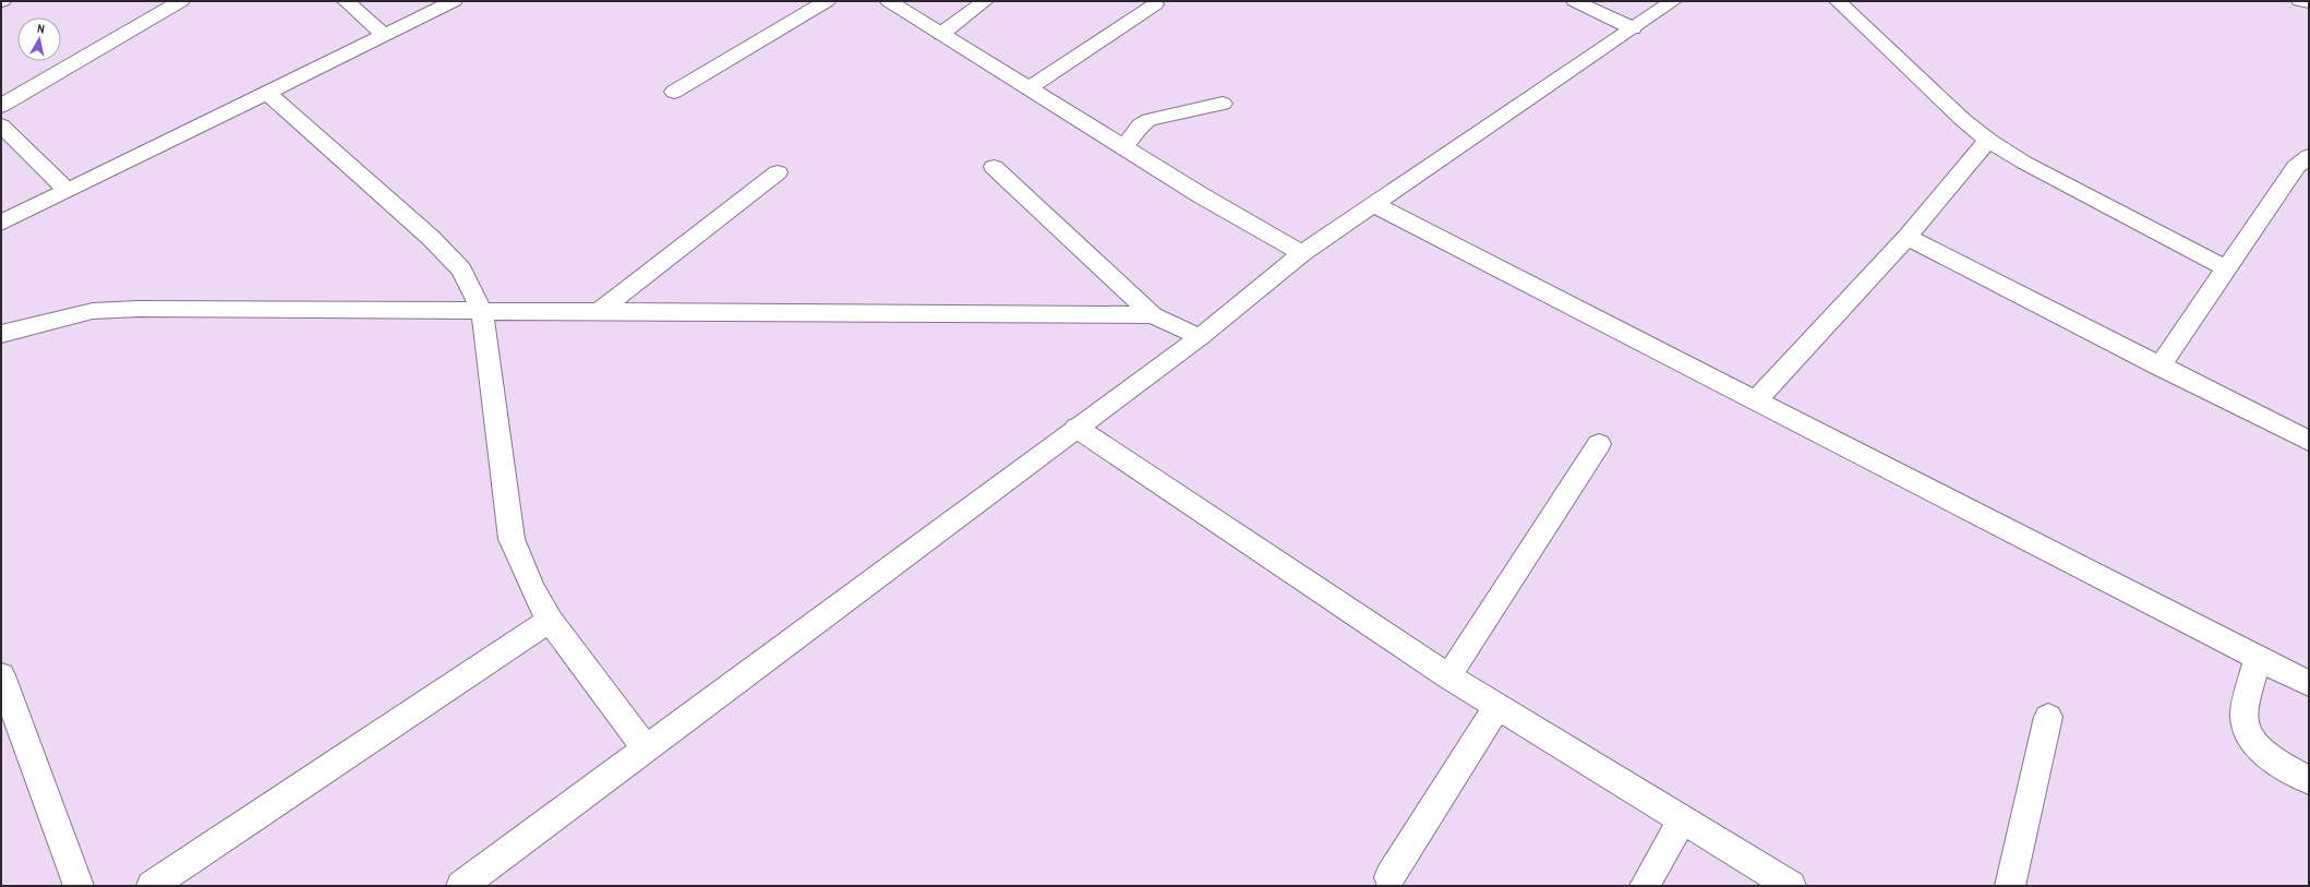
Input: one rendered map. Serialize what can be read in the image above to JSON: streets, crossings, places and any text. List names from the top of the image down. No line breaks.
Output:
{"north":"top"}
